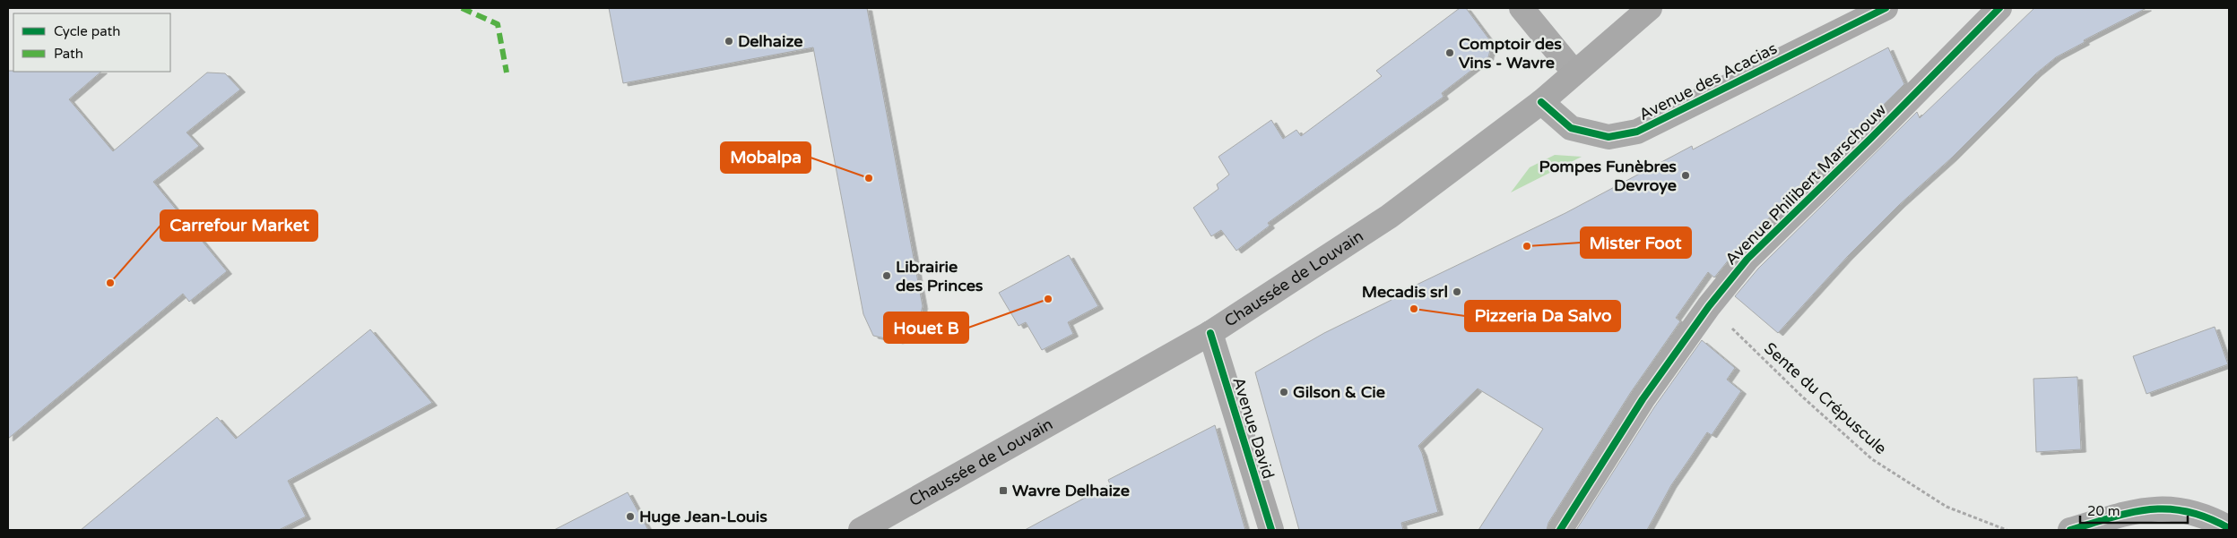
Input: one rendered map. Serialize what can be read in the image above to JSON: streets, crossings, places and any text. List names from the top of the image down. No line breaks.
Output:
{"streets":{"main road":["Chaussée de Louvain"],"street":["Avenue des Acacias","Avenue Philibert Marschouw","Avenue David"],"path":["Sente du Crépuscule"]},"crossings":[["Avenue des Acacias","Chaussée de Louvain"],["Avenue Philibert Marschouw","Sente du Crépuscule"],["Chaussée de Louvain","Avenue David"]],"places":{"other":["Delhaize","Comptoir des Vins - Wavre","Pompes Funèbres Devroye","Mobalpa","Mister Foot","Librairie des Princes","Carrefour Market","Mecadis srl","Houet B","Pizzeria Da Salvo","Gilson & Cie","Huge Jean-Louis"],"transit":["Wavre Delhaize"]},"legend":["Cycle path","Path"],"scale_bar":"20 m"}
